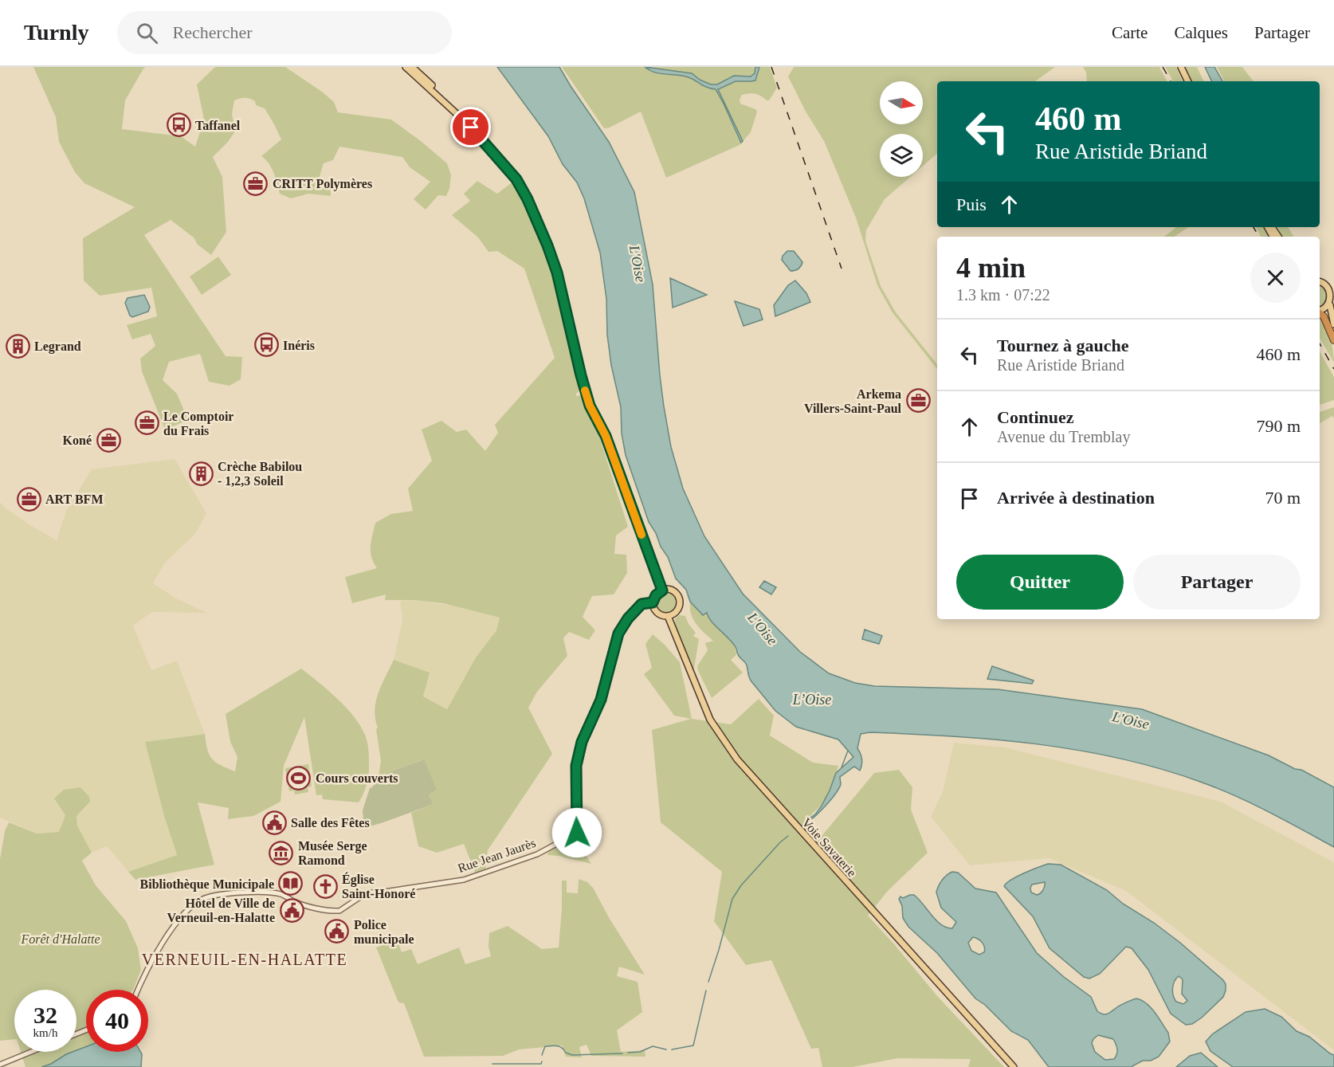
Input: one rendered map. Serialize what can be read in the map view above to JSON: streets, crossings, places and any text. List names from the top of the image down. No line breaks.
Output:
{"streets":{"main road":["Voie Savaterie"],"street":["Rue Jean Jaurès"]},"crossings":[["Voie Savaterie","Rue Jean Jaurès"]],"districts":["VERNEUIL-EN-HALATTE"],"water":["L'Oise","L’Oise"],"parks":["Forêt d'Halatte"],"places":{"bus stop":["Taffanel","Inéris"],"office":["CRITT Polymères","Arkema Villers-Saint-Paul","Le Comptoir du Frais","Koné","ART BFM"],"building":["Legrand","Crèche Babilou - 1,2,3 Soleil"],"sports":["Cours couverts"],"public building":["Salle des Fêtes","Hôtel de Ville de Verneuil-en-Halatte","Police municipale"],"museum":["Musée Serge Ramond"],"library":["Bibliothèque Municipale"],"church":["Église Saint-Honoré"]},"north":"right","page":{"header":"Turnly","search":"Rechercher","nav":["Carte","Calques","Partager"],"turn":["460 m","Rue Aristide Briand"],"then":"Puis","heading":["4 min","1.3 km · 07:22"],"list":[{"name":"Tournez à gauche","note":"Rue Aristide Briand","value":"460 m"},{"name":"Continuez","note":"Avenue du Tremblay","value":"790 m"},{"name":"Arrivée à destination","value":"70 m"}],"buttons":["Quitter","Partager"],"speed":"32 km/h","limit":"40"}}
